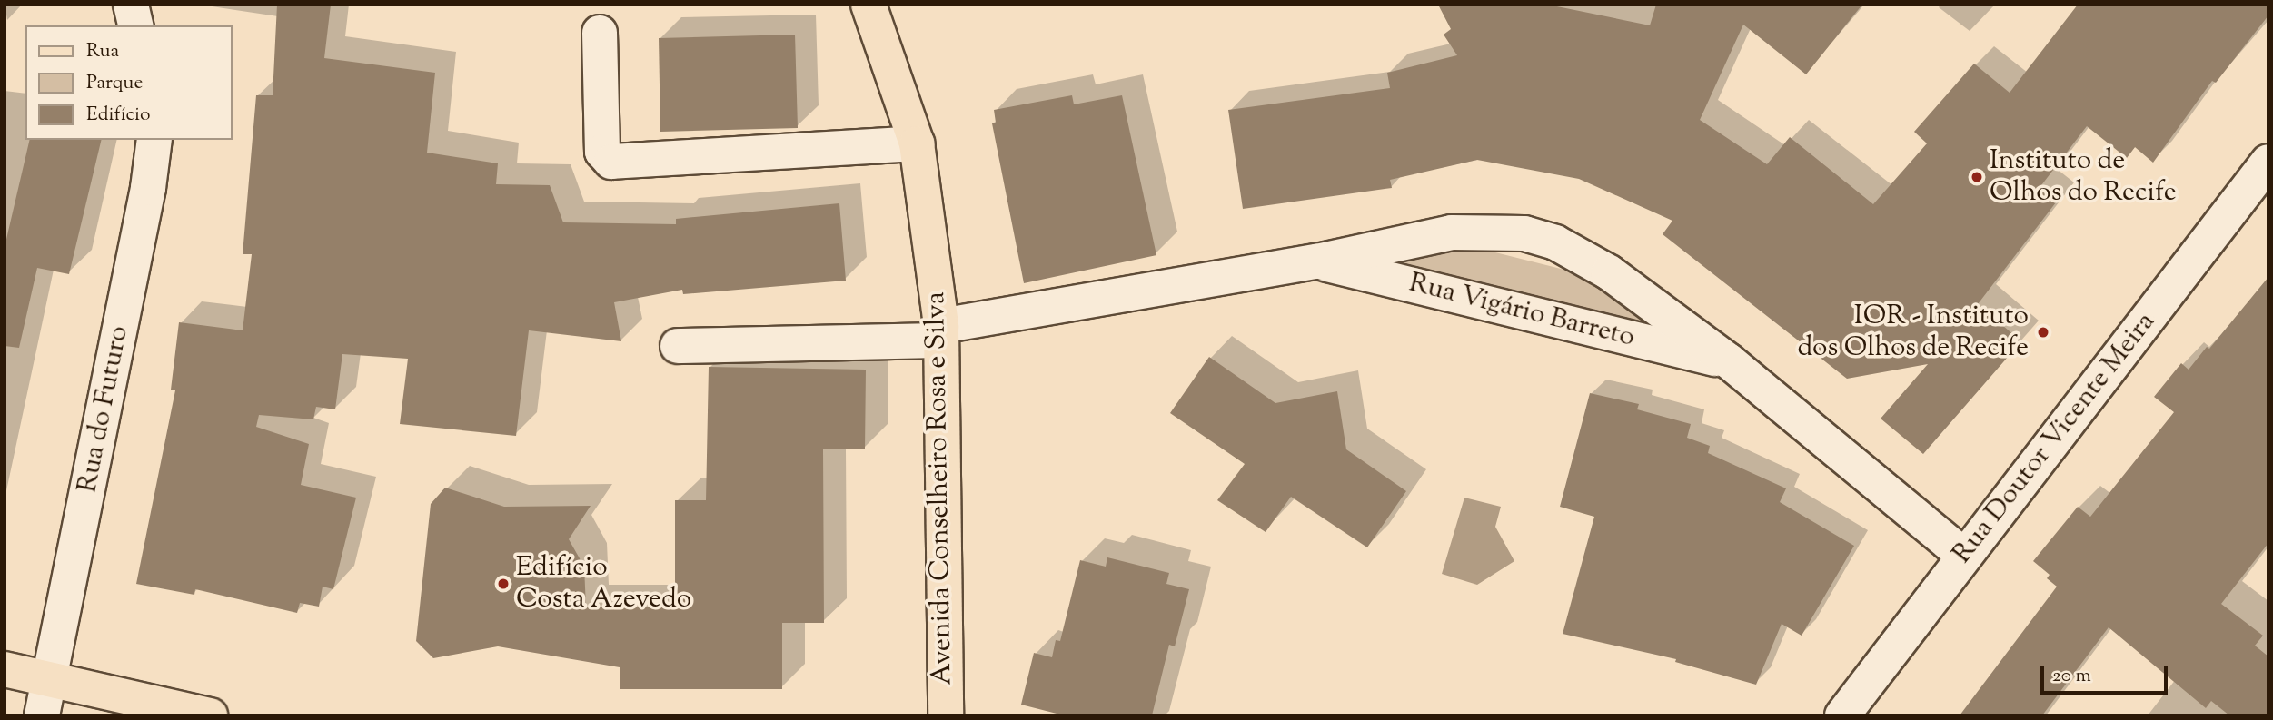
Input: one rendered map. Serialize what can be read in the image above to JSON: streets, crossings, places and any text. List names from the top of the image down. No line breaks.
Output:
{"streets":{"main road":["Avenida Conselheiro Rosa e Silva"],"street":["Rua Vigário Barreto","Rua do Futuro","Rua Doutor Vicente Meira"]},"crossings":[["Rua Vigário Barreto","Rua Doutor Vicente Meira"],["Rua Vigário Barreto","Avenida Conselheiro Rosa e Silva"]],"places":["Instituto de Olhos do Recife","IOR - Instituto dos Olhos de Recife","Edifício Costa Azevedo"],"legend":["Rua","Parque","Edifício"],"scale_bar":"20 m"}
